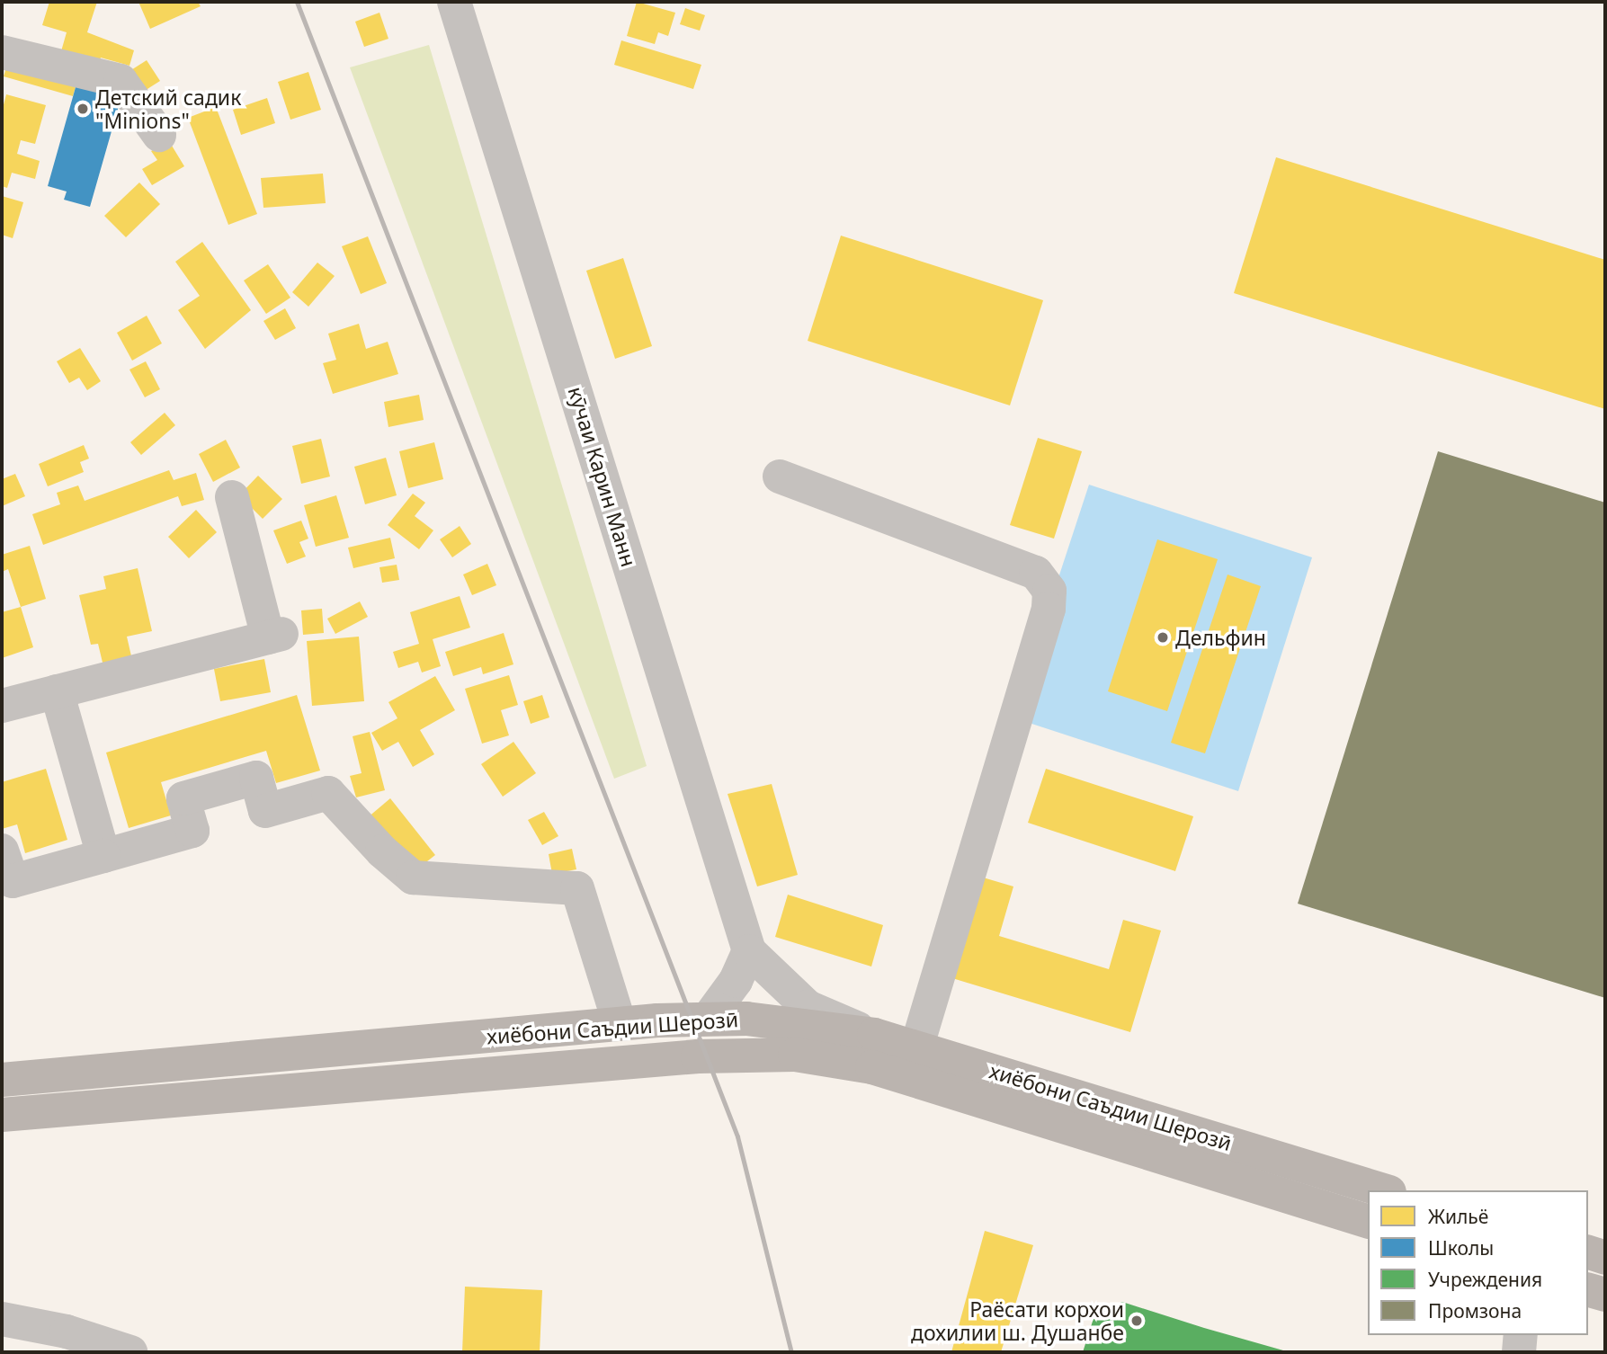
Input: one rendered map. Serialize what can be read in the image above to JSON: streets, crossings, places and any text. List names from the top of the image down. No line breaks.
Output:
{"streets":{"highway":["хиёбони Саъдии Шерозӣ"],"street":["кӯчаи Карин Манн"]},"crossings":[["кӯчаи Карин Манн","хиёбони Саъдии Шерозӣ"]],"places":["Детский садик \"Minions\"","Дельфин","Раёсати корхои дохилии ш. Душанбе"],"legend":["Жильё","Школы","Учреждения","Промзона"]}
